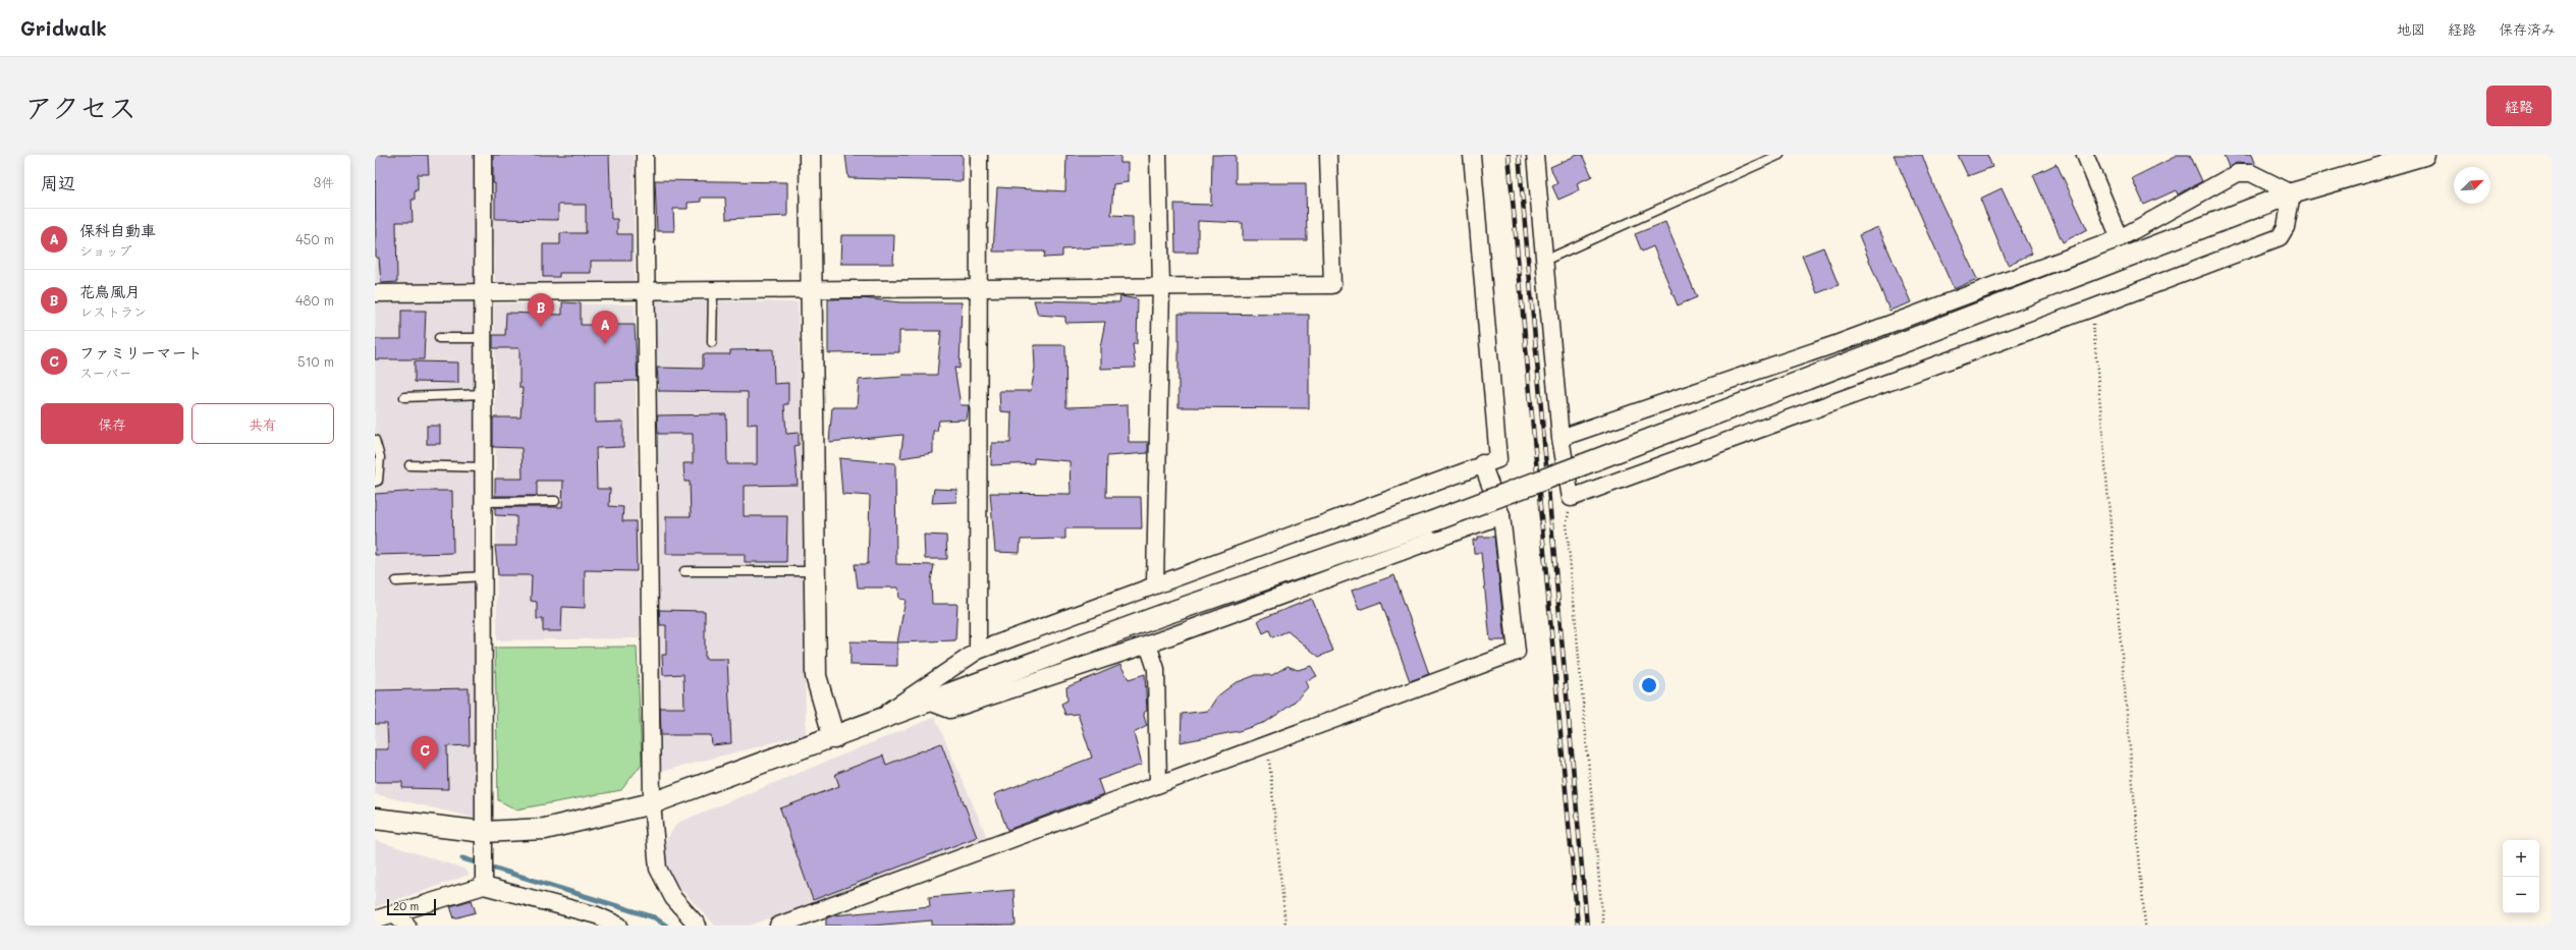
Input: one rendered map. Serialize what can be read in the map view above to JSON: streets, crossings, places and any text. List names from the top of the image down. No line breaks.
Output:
{"scale_bar":"20 m","north":"top right","page":{"header":"Gridwalk","nav":["地図","経路","保存済み"],"title":"アクセス","buttons":["経路",["保存","共有"]],"heading":["周辺","3件"],"list":[{"mark":"A","name":"保科自動車","note":"ショップ","value":"450 m"},{"mark":"B","name":"花鳥風月","note":"レストラン","value":"480 m"},{"mark":"C","name":"ファミリーマート","note":"スーパー","value":"510 m"}],"pins":["B","A","C"],"map_buttons":["+","−"],"scale":"20 m"}}
